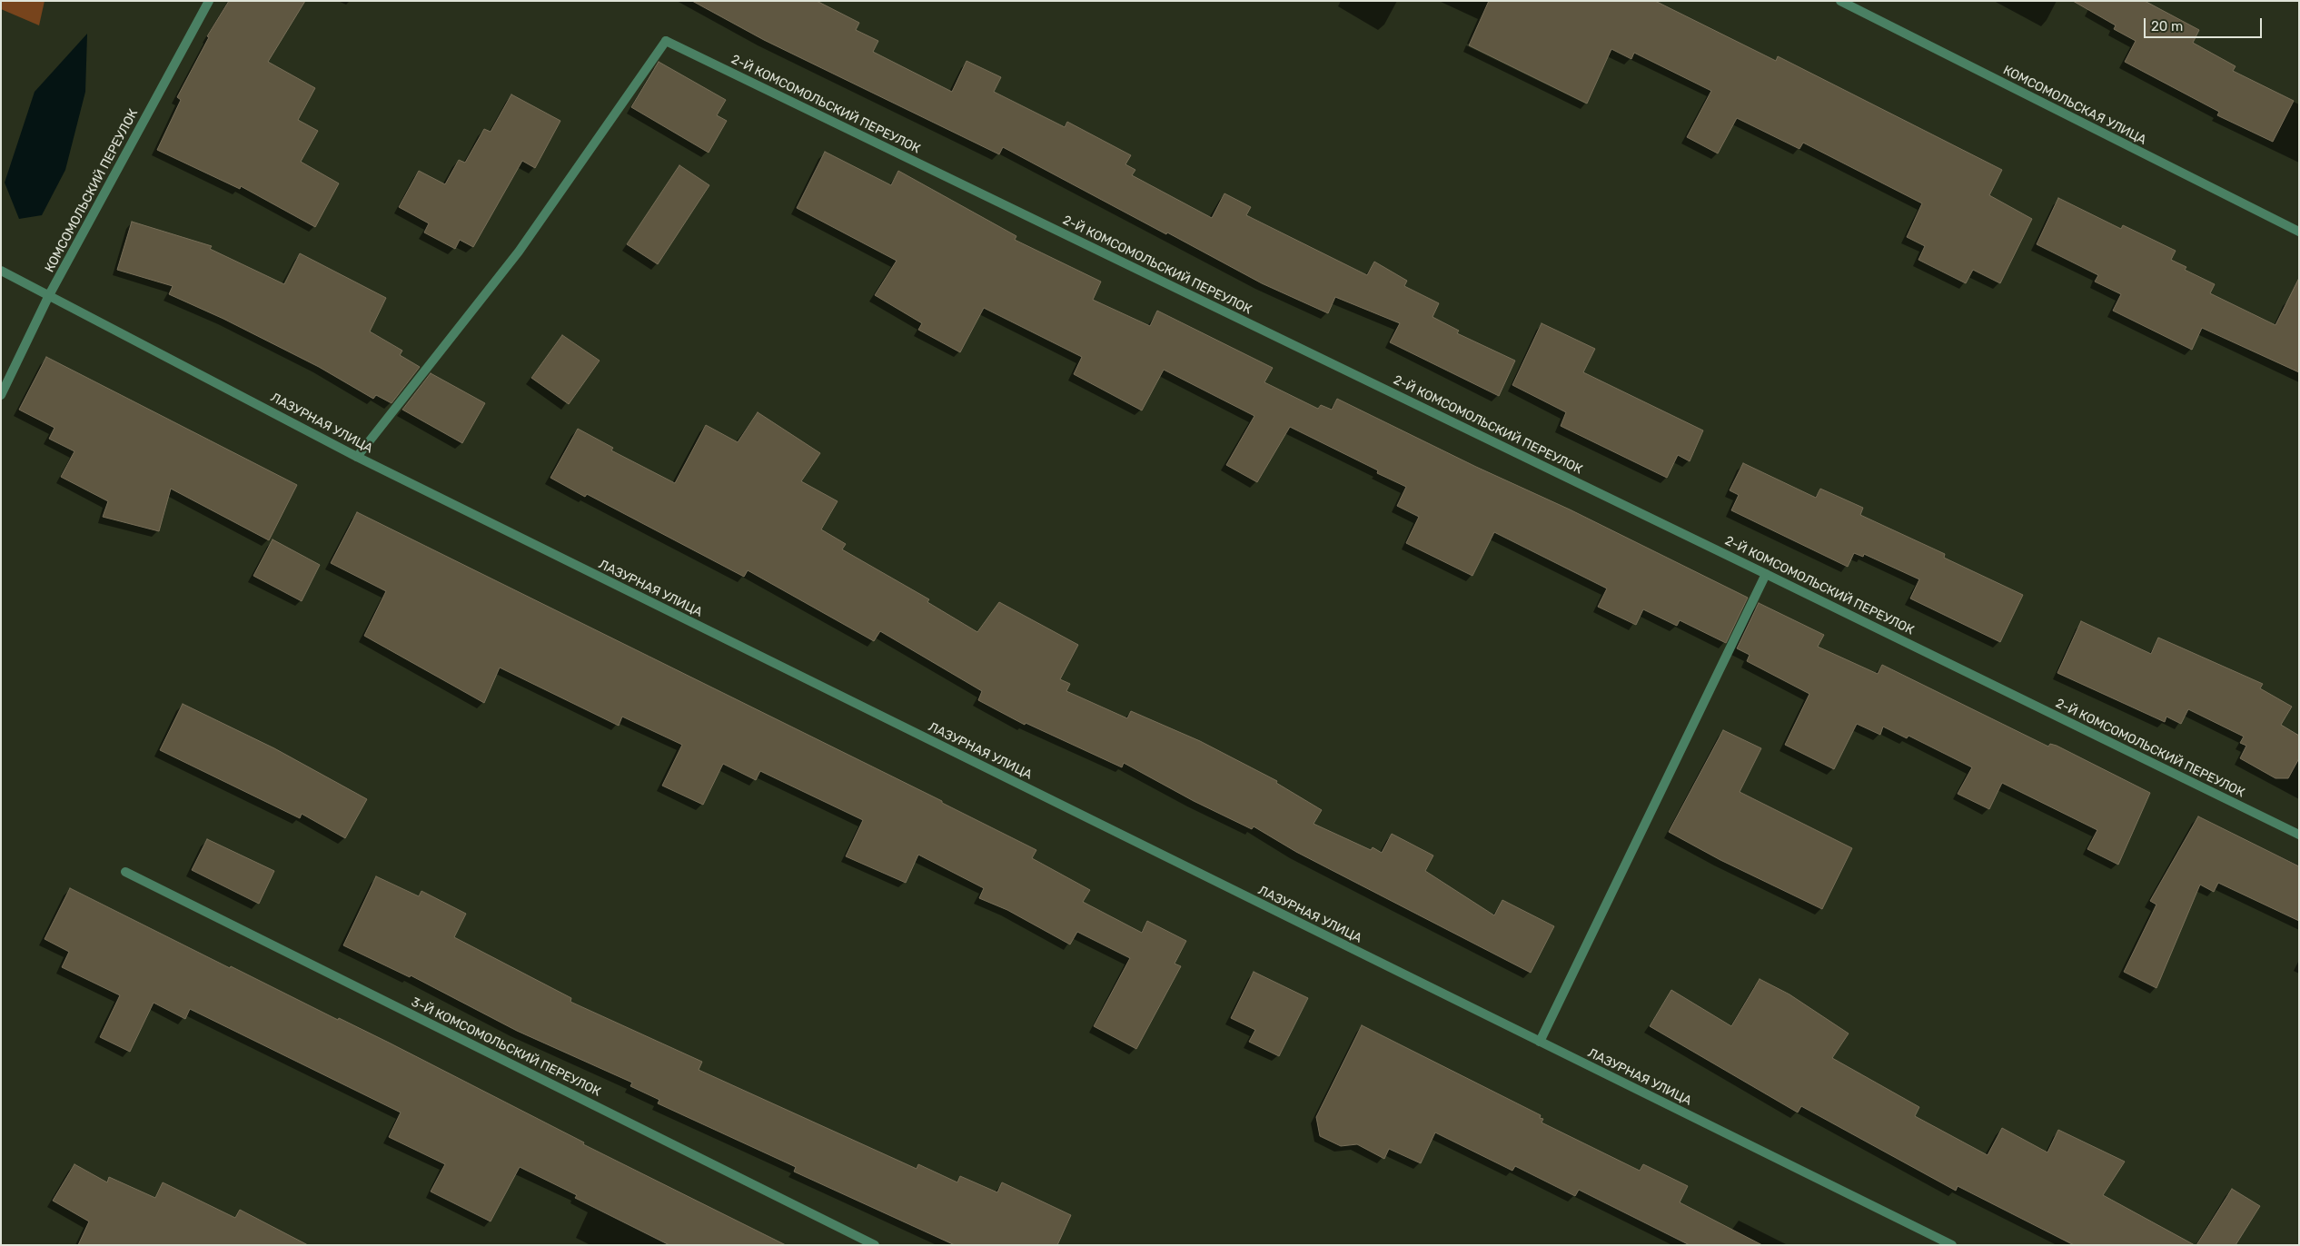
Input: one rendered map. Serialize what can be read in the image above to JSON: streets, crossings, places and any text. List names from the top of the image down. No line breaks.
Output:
{"streets":{"street":["2-Й КОМСОМОЛЬСКИЙ ПЕРЕУЛОК","КОМСОМОЛЬСКАЯ УЛИЦА","КОМСОМОЛЬСКИЙ ПЕРЕУЛОК","ЛАЗУРНАЯ УЛИЦА","3-Й КОМСОМОЛЬСКИЙ ПЕРЕУЛОК"]},"crossings":[["2-Й КОМСОМОЛЬСКИЙ ПЕРЕУЛОК","ЛАЗУРНАЯ УЛИЦА"],["КОМСОМОЛЬСКИЙ ПЕРЕУЛОК","ЛАЗУРНАЯ УЛИЦА"]],"scale_bar":"20 m"}
